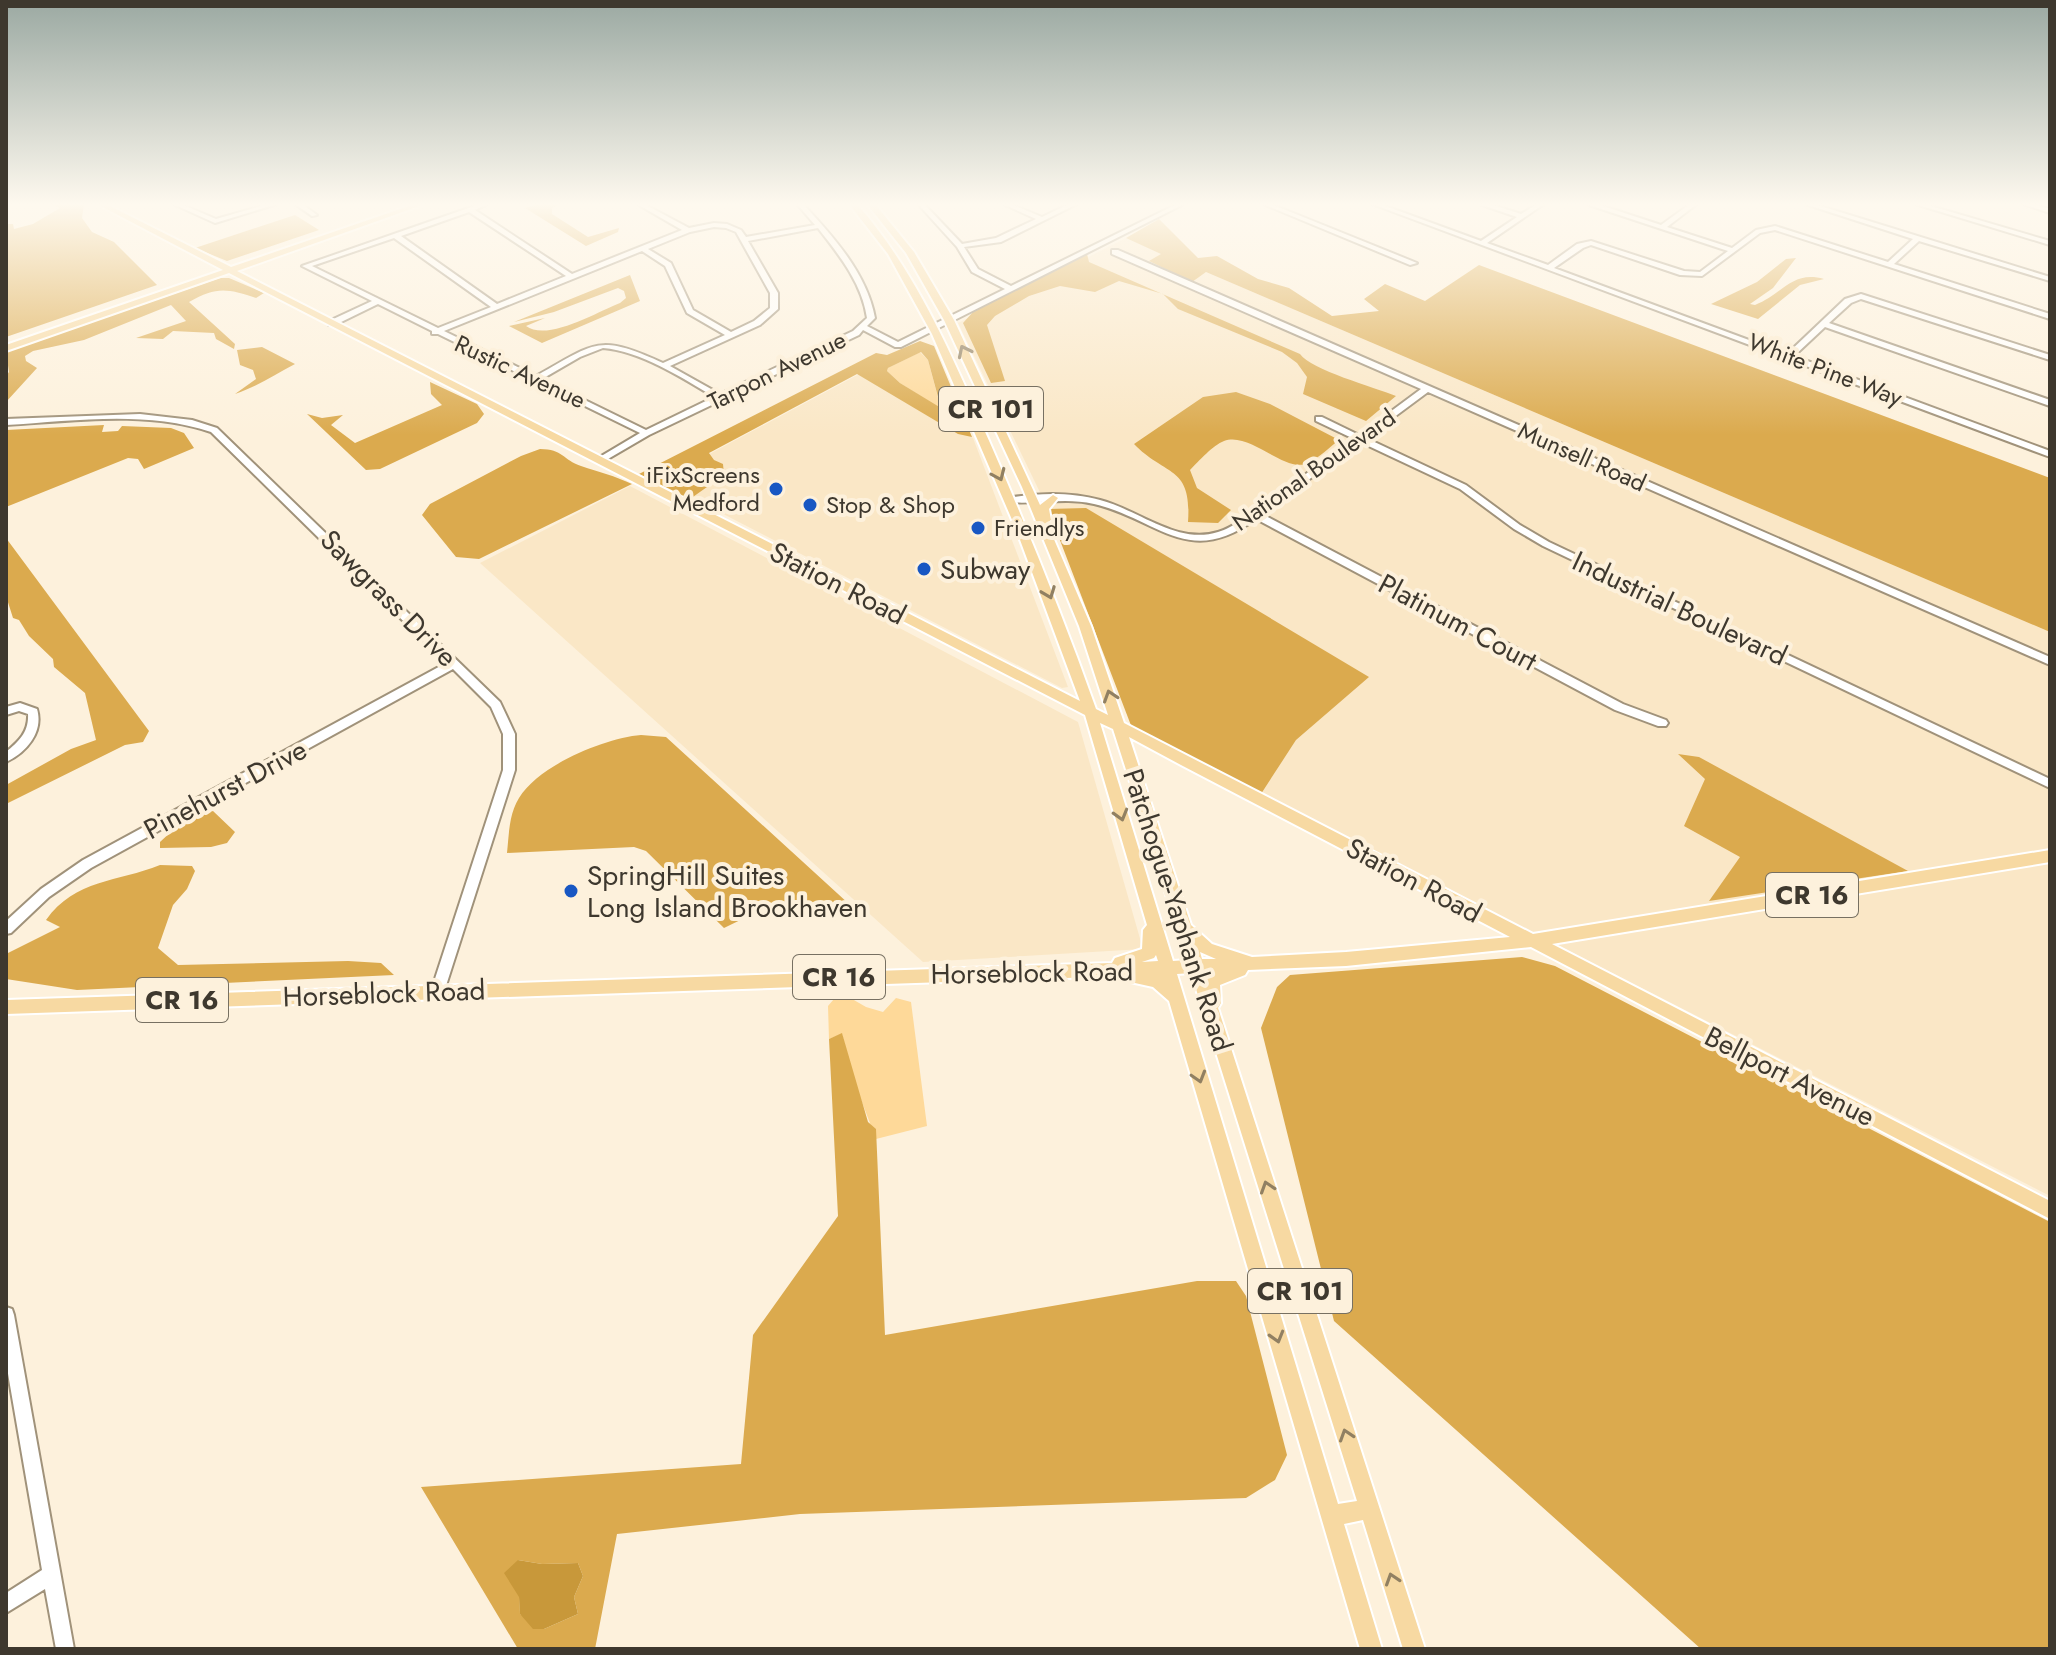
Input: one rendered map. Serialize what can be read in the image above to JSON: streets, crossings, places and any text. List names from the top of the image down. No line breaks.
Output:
{"streets":{"main road":["CR 101","Station Road","CR 16","Patchogue-Yaphank Road","Horseblock Road","Bellport Avenue"],"street":["White Pine Way","Tarpon Avenue","Rustic Avenue","Munsell Road","National Boulevard","Sawgrass Drive","Industrial Boulevard","Platinum Court","Pinehurst Drive"]},"crossings":[["Tarpon Avenue","Rustic Avenue"],["Tarpon Avenue","Station Road"],["CR 101","National Boulevard"],["CR 101","Patchogue-Yaphank Road"],["Munsell Road","National Boulevard"],["National Boulevard","Industrial Boulevard"],["National Boulevard","Platinum Court"],["National Boulevard","Patchogue-Yaphank Road"],["Station Road","Patchogue-Yaphank Road"],["Station Road","Horseblock Road"],["Station Road","Bellport Avenue"],["Sawgrass Drive","Pinehurst Drive"],["Sawgrass Drive","Horseblock Road"],["Patchogue-Yaphank Road","Horseblock Road"],["Horseblock Road","Bellport Avenue"]],"places":["iFixScreens Medford","Stop & Shop","Friendlys","Subway","SpringHill Suites Long Island Brookhaven"]}
